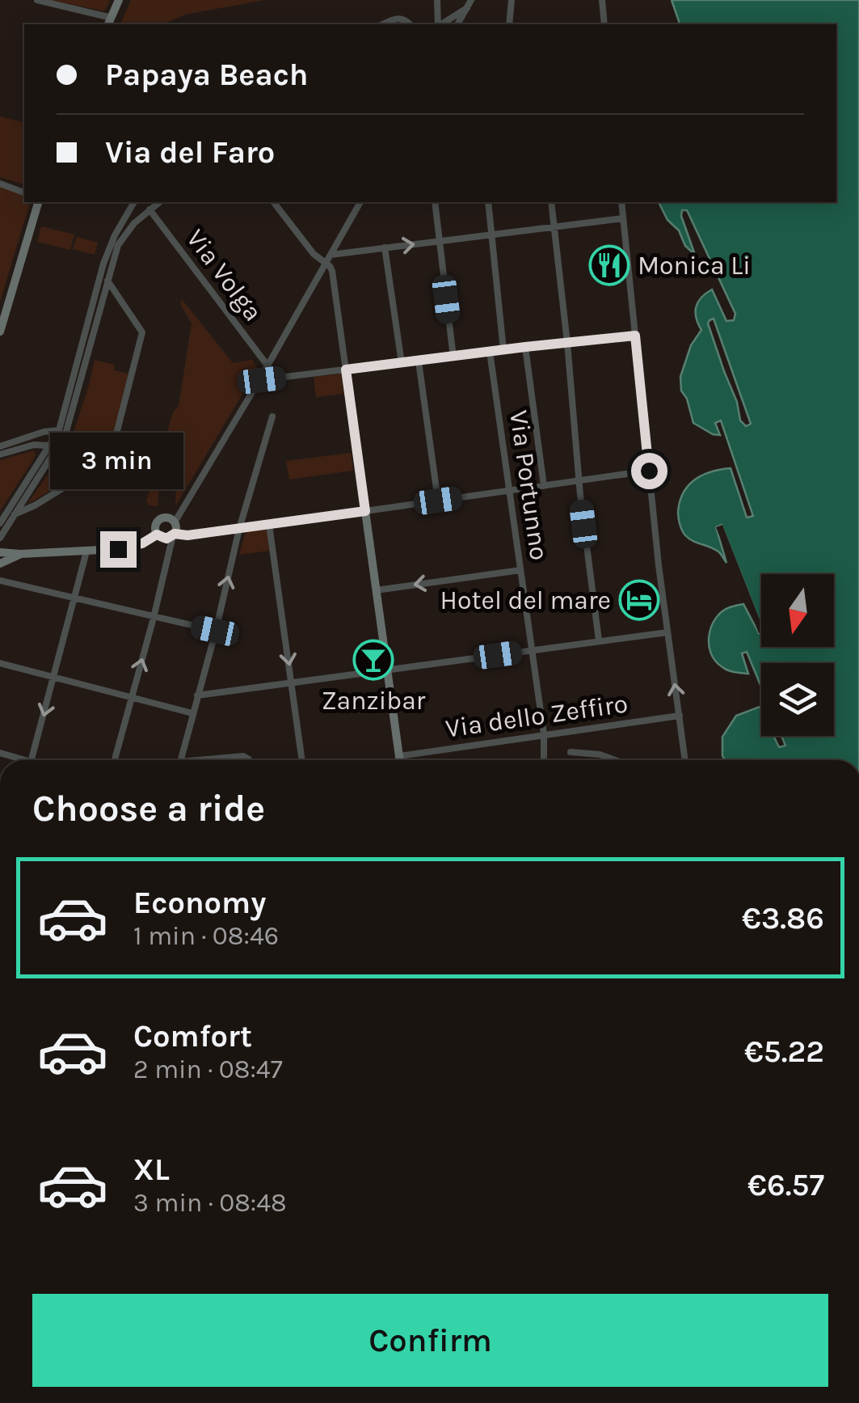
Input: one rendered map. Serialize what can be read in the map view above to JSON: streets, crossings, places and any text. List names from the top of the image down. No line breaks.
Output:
{"streets":{"street":["Via Volga","Via Portunno","Via dello Zeffiro"]},"crossings":[["Via Portunno","Via dello Zeffiro"]],"places":{"restaurant":["Monica Li"],"hotel":["Hotel del mare"],"bar":["Zanzibar"]},"north":"bottom","page":{"banner":["Papaya Beach","Via del Faro"],"bubble":"3 min","heading":"Choose a ride","list":[{"name":"Economy","note":"1 min · 08:46","value":"€3.86"},{"name":"Comfort","note":"2 min · 08:47","value":"€5.22"},{"name":"XL","note":"3 min · 08:48","value":"€6.57"}],"buttons":"Confirm"}}
